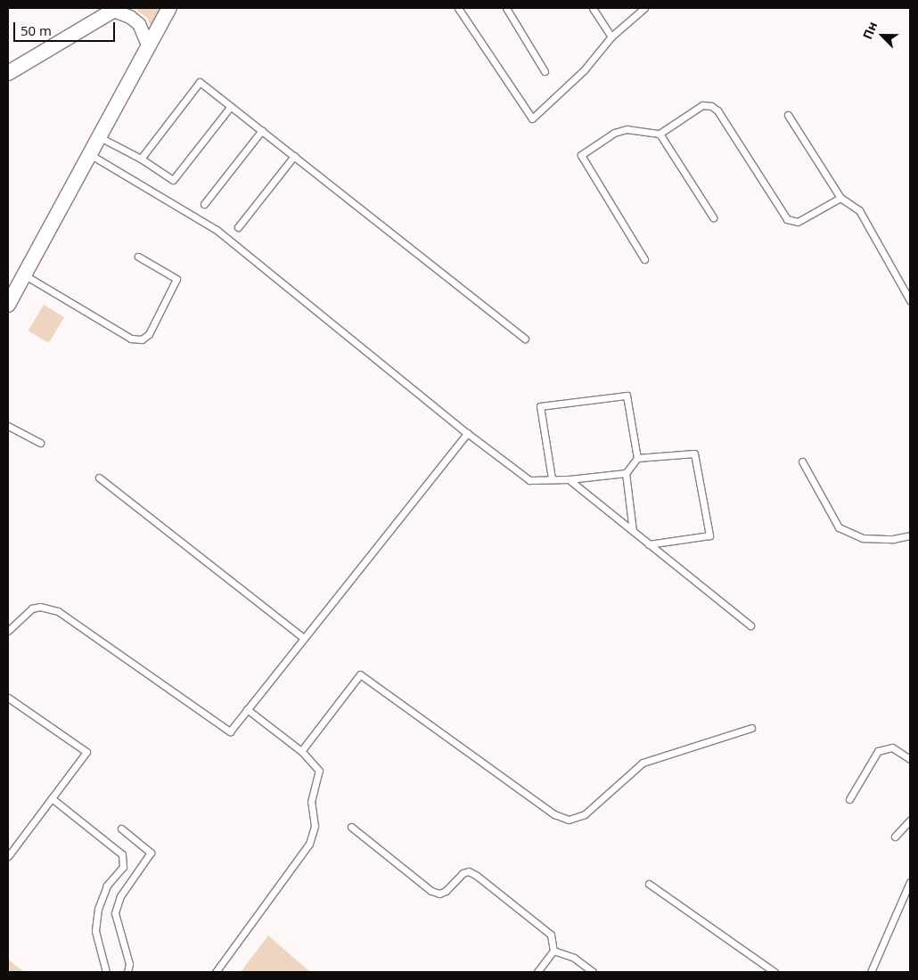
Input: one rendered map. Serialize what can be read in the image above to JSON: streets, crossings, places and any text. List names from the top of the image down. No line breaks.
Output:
{"scale_bar":"50 m","north":"top left"}
